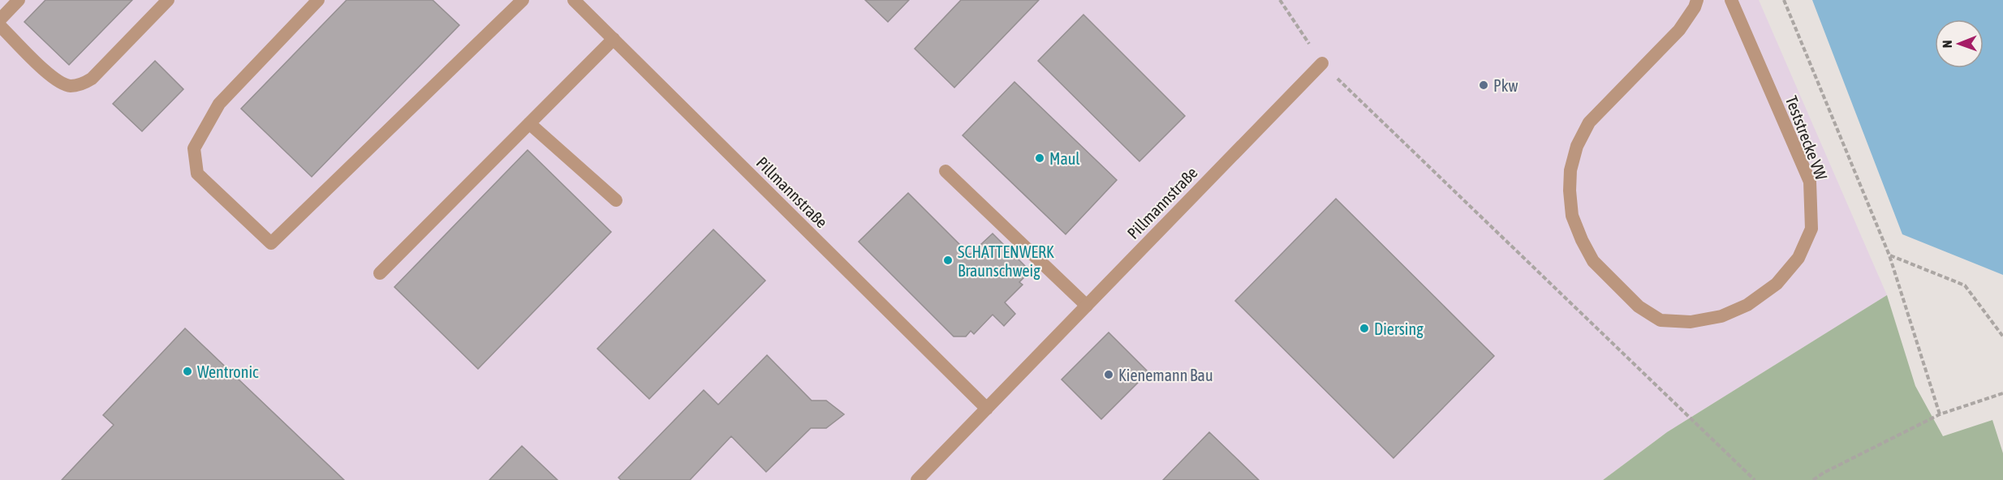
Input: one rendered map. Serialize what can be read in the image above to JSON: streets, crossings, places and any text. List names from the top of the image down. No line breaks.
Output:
{"streets":{"street":["Teststrecke VW","Pillmannstraße"]},"places":["Pkw","Maul","SCHATTENWERK Braunschweig","Diersing","Wentronic","Kienemann Bau"],"north":"left"}
